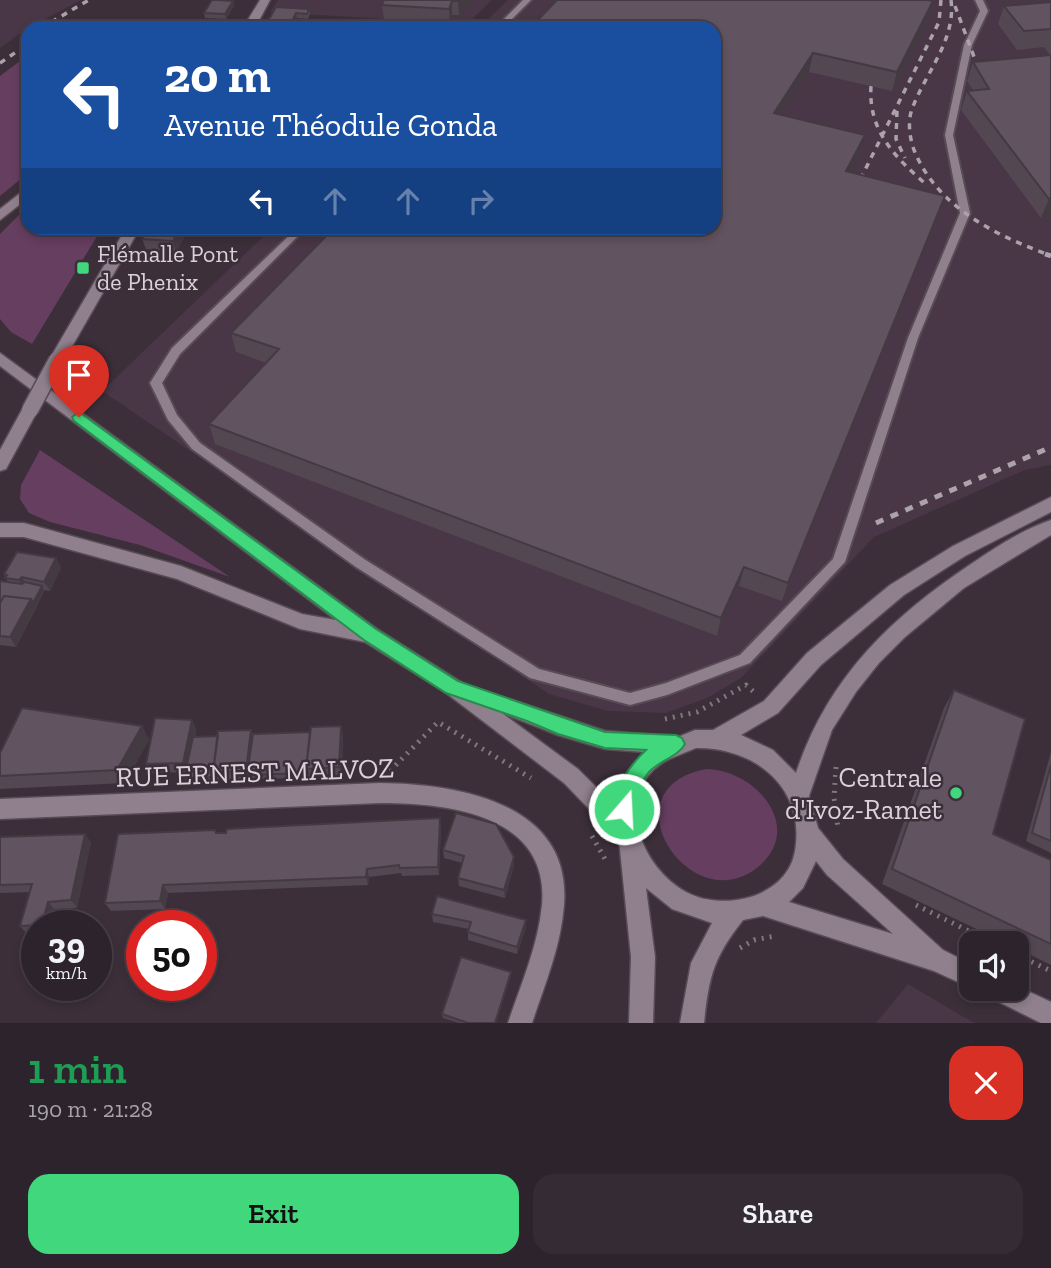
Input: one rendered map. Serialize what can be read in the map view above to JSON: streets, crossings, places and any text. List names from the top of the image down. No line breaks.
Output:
{"streets":{"main road":["RUE ERNEST MALVOZ"]},"places":{"transit":["Flémalle Pont de Phenix"],"other":["Centrale d'Ivoz-Ramet"]},"page":{"turn":["20 m","Avenue Théodule Gonda"],"speed":"39 km/h","limit":"50","heading":["1 min","190 m · 21:28"],"buttons":["Exit","Share"]}}
